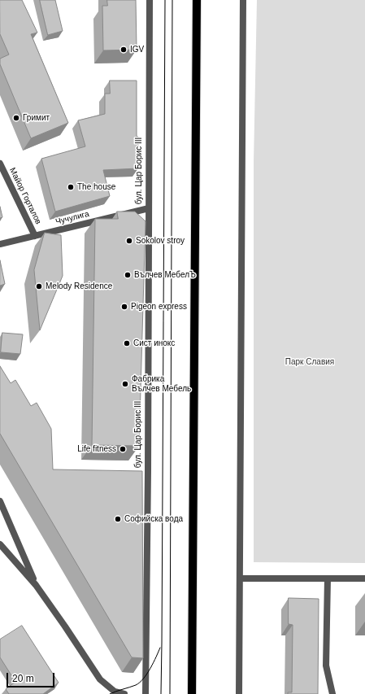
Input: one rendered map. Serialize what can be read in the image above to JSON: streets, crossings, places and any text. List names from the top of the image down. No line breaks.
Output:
{"streets":{"street":["бул. Цар Борис III","Майор Горталов","Чучулига"]},"crossings":[["бул. Цар Борис III","Чучулига"],["Майор Горталов","Чучулига"]],"parks":["Парк Славия"],"places":["IGV","Гримит","The house","Sokolov stroy","Вълчев МебелЪ","Melody Residence","Pigeon express","Сист инокс","Фабрика Вълчев Мебель","Life fitness","Софийска вода"],"scale_bar":"20 m"}
